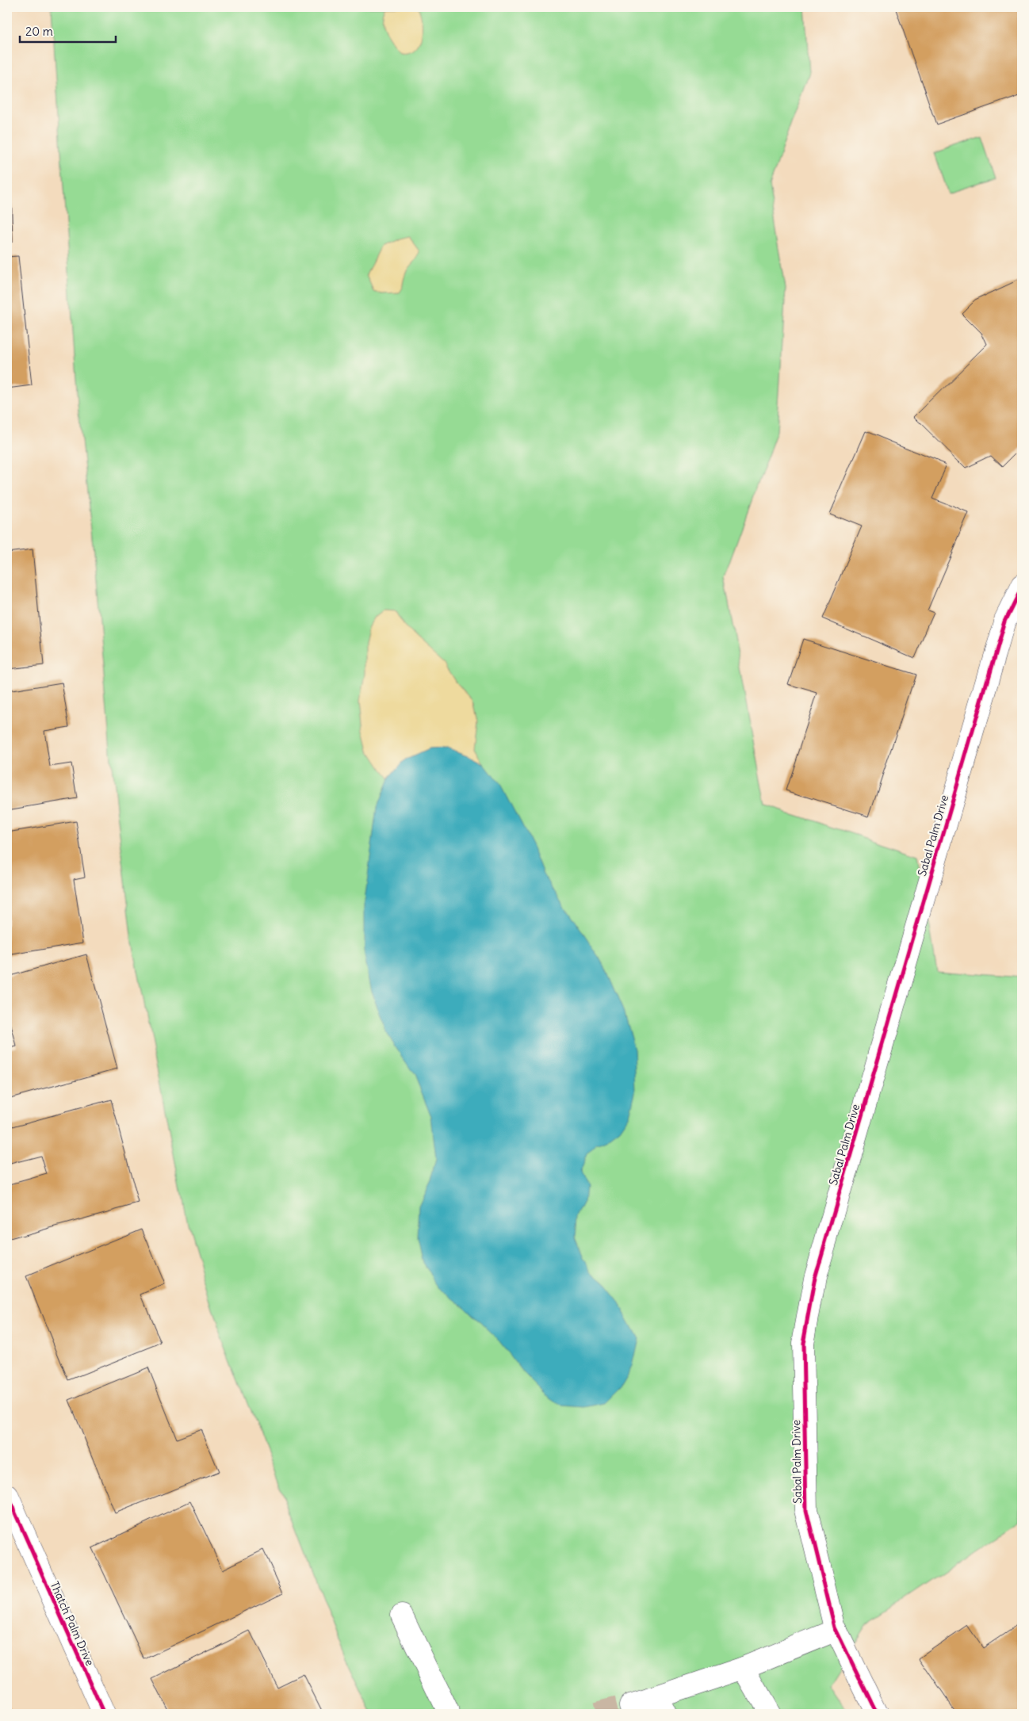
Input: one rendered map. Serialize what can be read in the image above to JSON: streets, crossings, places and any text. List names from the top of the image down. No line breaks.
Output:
{"streets":{"street":["Sabal Palm Drive","Thatch Palm Drive"]},"scale_bar":"20 m"}
